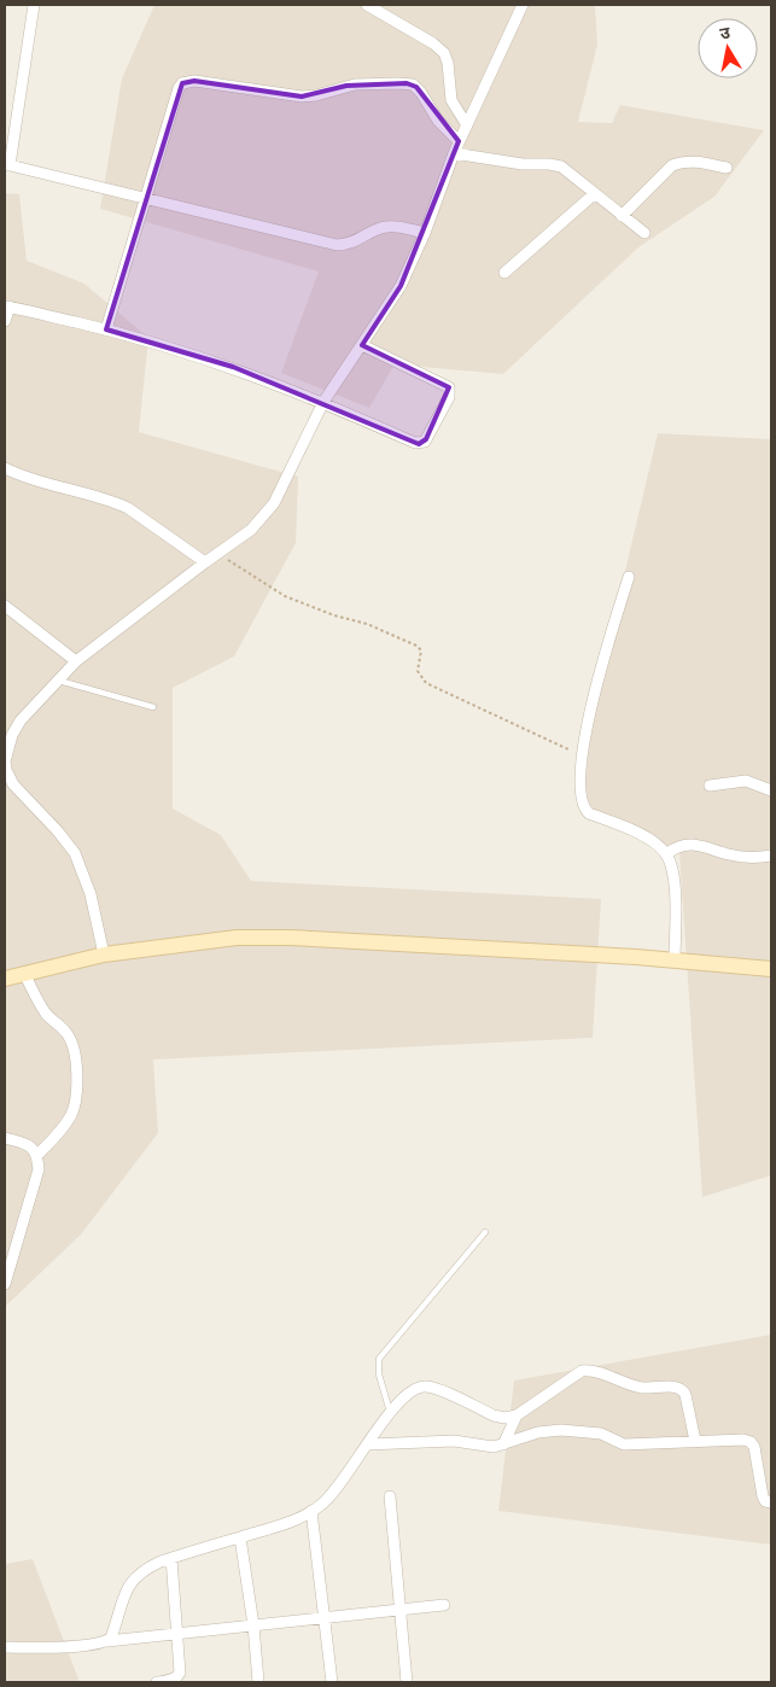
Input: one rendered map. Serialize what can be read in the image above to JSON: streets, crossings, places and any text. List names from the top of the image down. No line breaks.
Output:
{"north":"top"}
